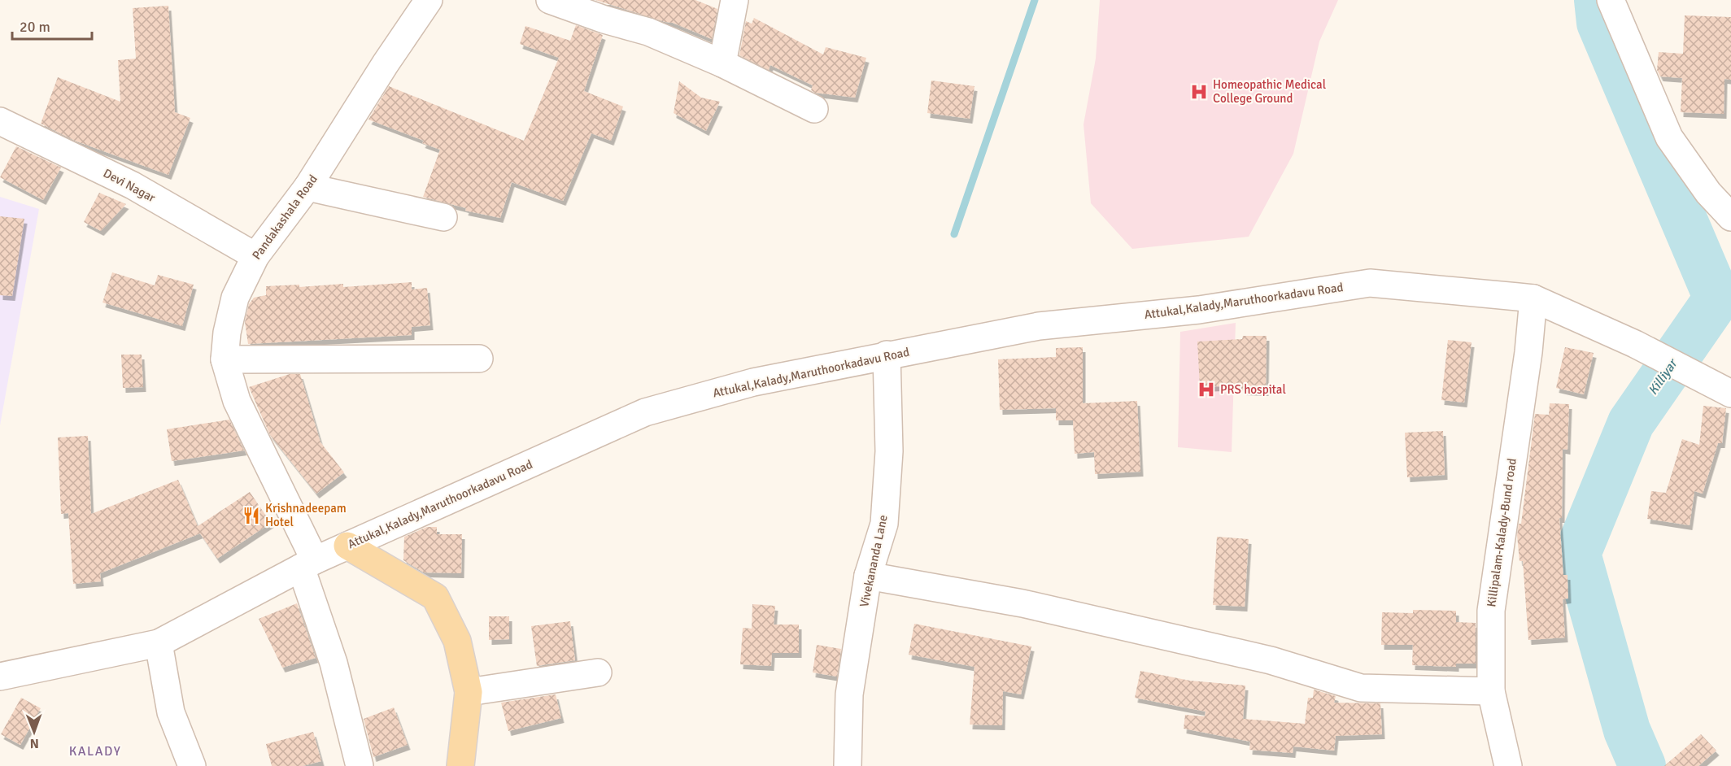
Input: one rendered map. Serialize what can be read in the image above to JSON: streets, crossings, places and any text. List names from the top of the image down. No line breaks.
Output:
{"streets":{"street":["Devi Nagar","Pandakashala Road","Attukal,Kalady,Maruthoorkadavu Road","Killipalam-Kalady-Bund road","Vivekananda Lane"]},"crossings":[["Devi Nagar","Pandakashala Road"],["Pandakashala Road","Attukal,Kalady,Maruthoorkadavu Road"],["Attukal,Kalady,Maruthoorkadavu Road","Killipalam-Kalady-Bund road"],["Attukal,Kalady,Maruthoorkadavu Road","Vivekananda Lane"]],"districts":["KALADY"],"water":["Killiyar"],"places":{"hospital":["Homeopathic Medical College Ground","PRS hospital"],"restaurant":["Krishnadeepam Hotel"]},"scale_bar":"20 m","north":"bottom"}
